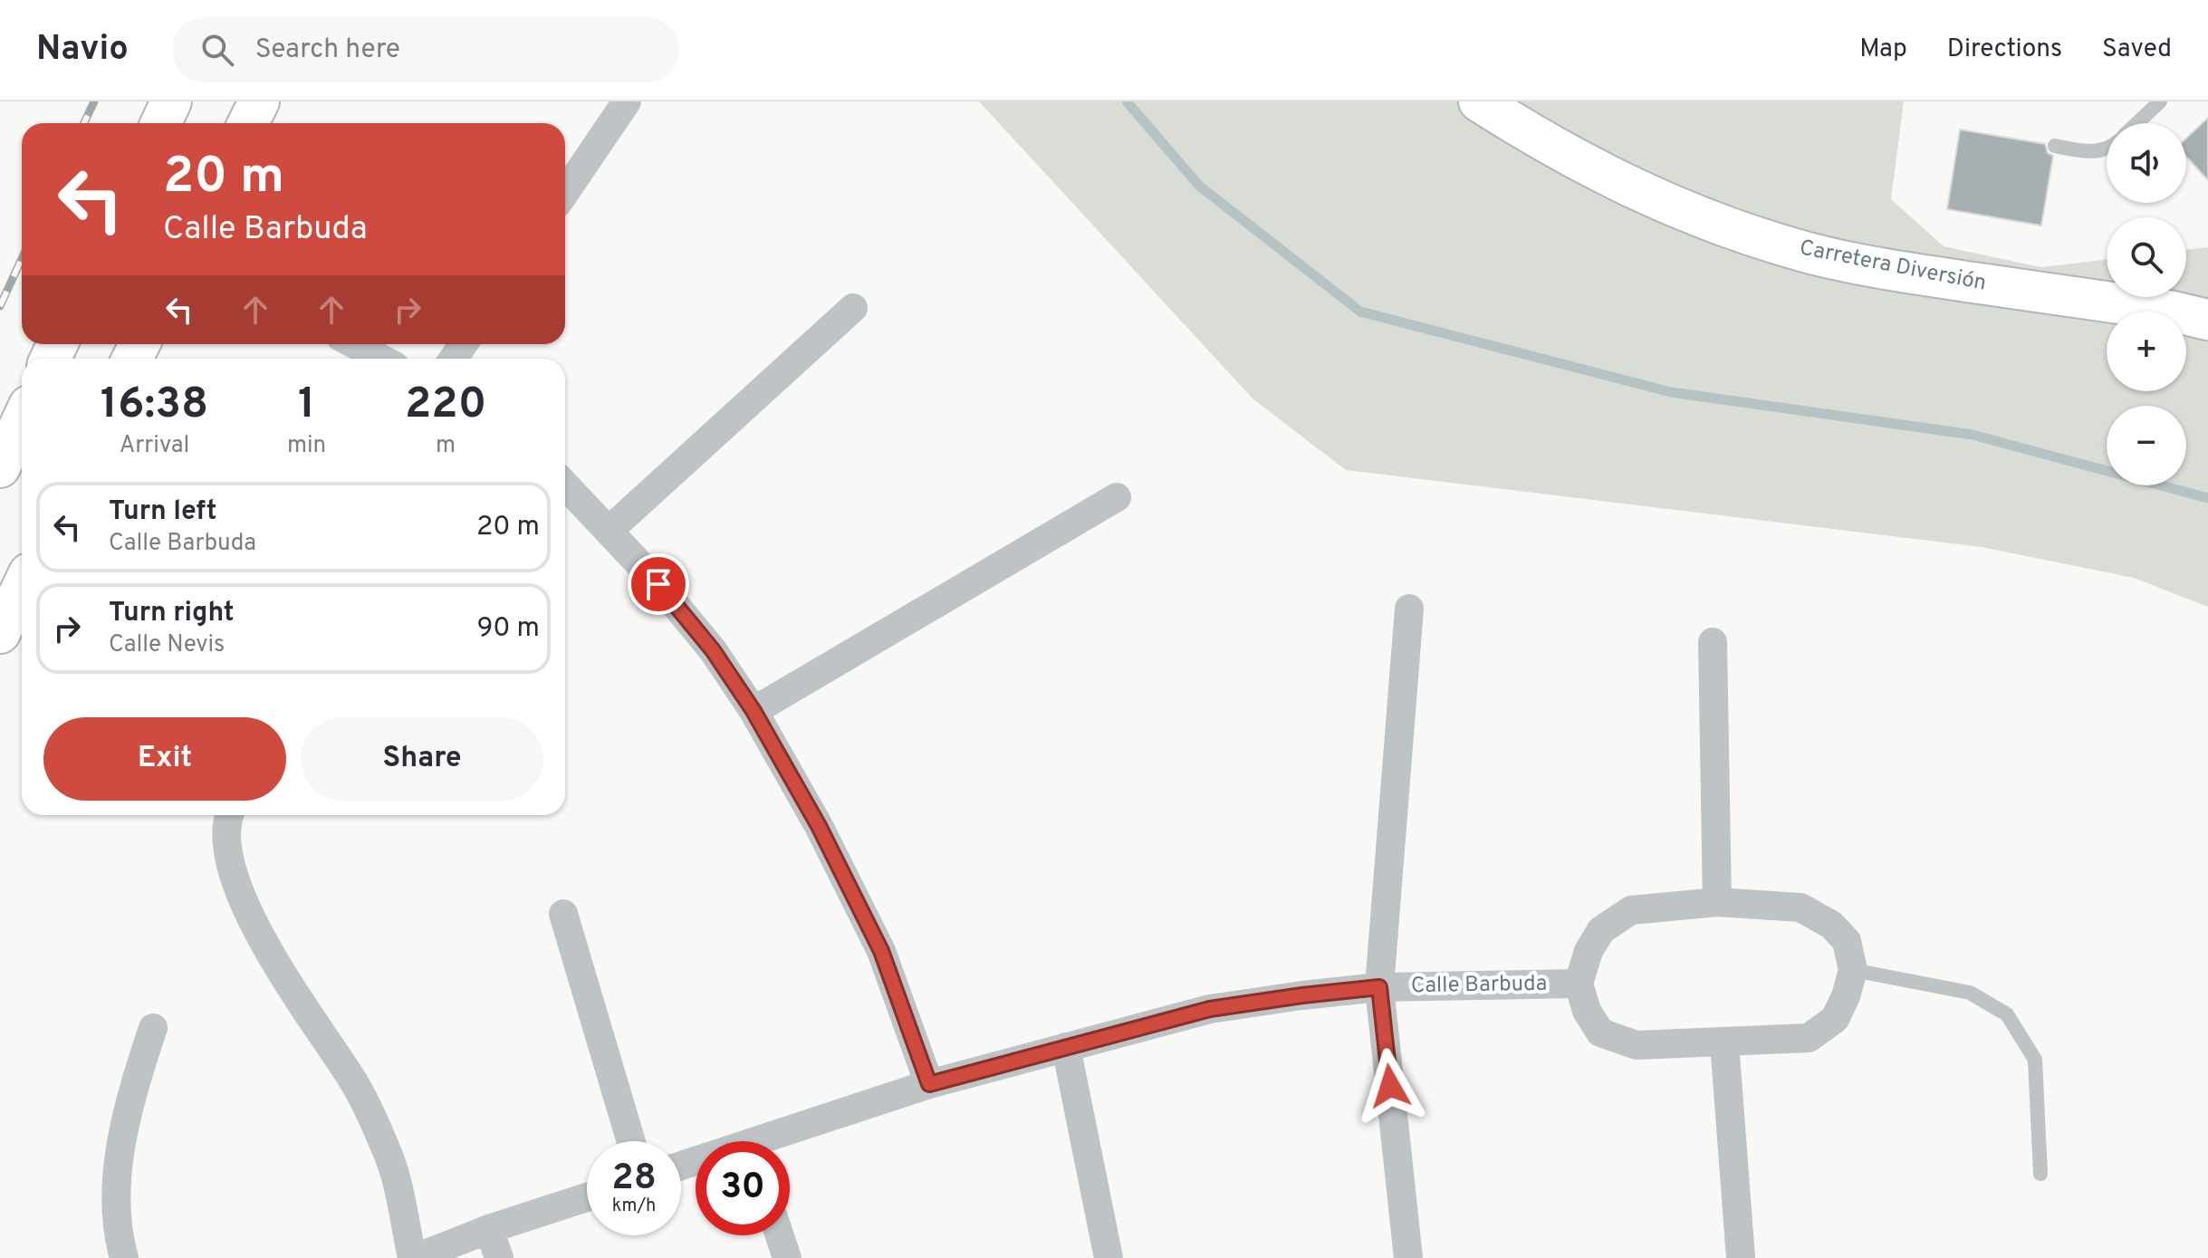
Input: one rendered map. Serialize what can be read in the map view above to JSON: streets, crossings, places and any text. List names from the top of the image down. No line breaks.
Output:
{"streets":{"main road":["Carretera Diversión"],"street":["Calle Barbuda"]},"page":{"header":"Navio","search":"Search here","nav":["Map","Directions","Saved"],"map_buttons":["+","−"],"turn":["20 m","Calle Barbuda"],"eta":["16:38","Arrival","1","min","220","m"],"list":[{"name":"Turn left","note":"Calle Barbuda","value":"20 m"},{"name":"Turn right","note":"Calle Nevis","value":"90 m"}],"buttons":["Exit","Share"],"speed":"28 km/h","limit":"30"}}
